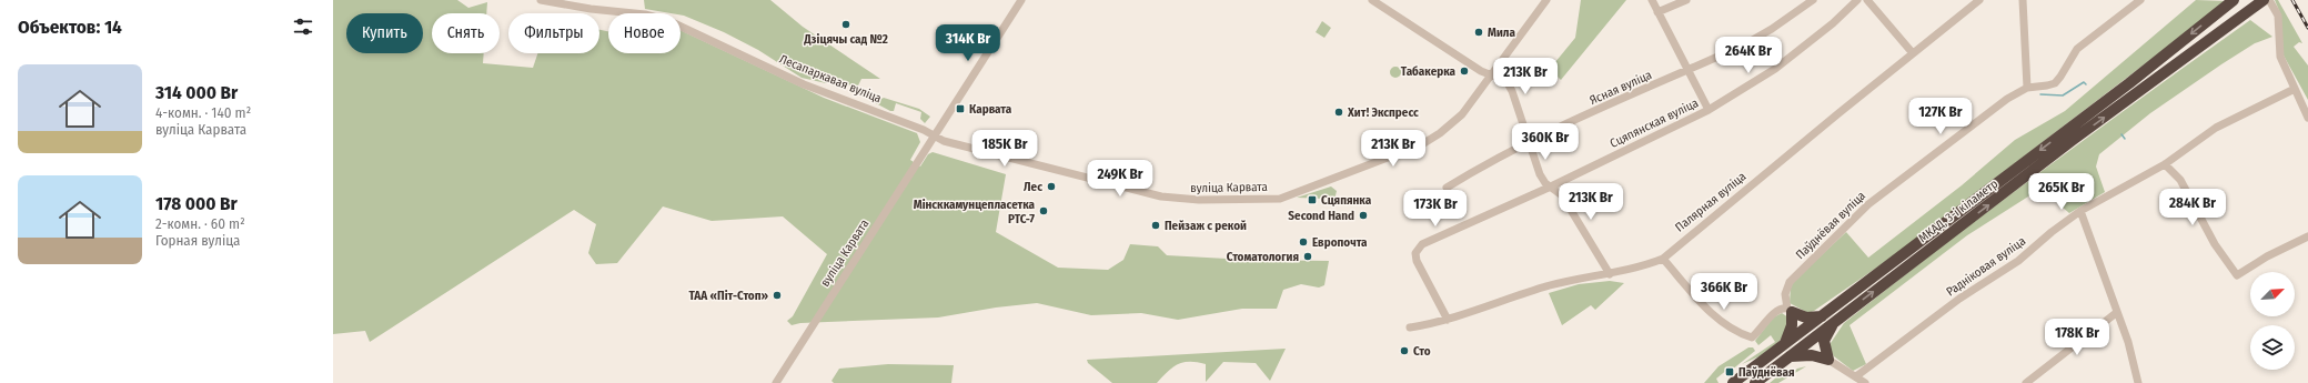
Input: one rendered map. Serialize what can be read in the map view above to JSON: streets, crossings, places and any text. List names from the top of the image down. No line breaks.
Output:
{"streets":{"highway":["МКАД, 3-і кіламетр"],"street":["Лесапаркавая вуліца","Ясная вуліца","Сцяпянская вуліца","вуліца Карвата","Палярная вуліца","Паўднёвая вуліца","Радніковая вуліца"]},"crossings":[["Лесапаркавая вуліца","вуліца Карвата"],["Сцяпянская вуліца","Палярная вуліца"]],"places":{"other":["Дзіцячы сад №2","Мила","Табакерка","Хит! Экспресс","Лес","Мінсккамунцепласетка РТС-7","Second Hand","Пейзаж с рекой","Европочта","Стоматология","ТАА «Піт-Стоп»","Сто"],"transit":["Карвата","Сцяпянка","Паўднёвая"]},"north":"top right","page":{"heading":"Объектов: 14","chip":["Купить","Снять","Фильтры","Новое"],"price":["314K Br","264K Br","213K Br","127K Br","360K Br","185K Br","213K Br","249K Br","265K Br","213K Br","284K Br","173K Br","366K Br","178K Br"],"list":[{"name":"314 000 Br","note":"4-комн. · 140 m² · вуліца Карвата"},{"name":"178 000 Br","note":"2-комн. · 60 m² · Горная вуліца"}]}}
